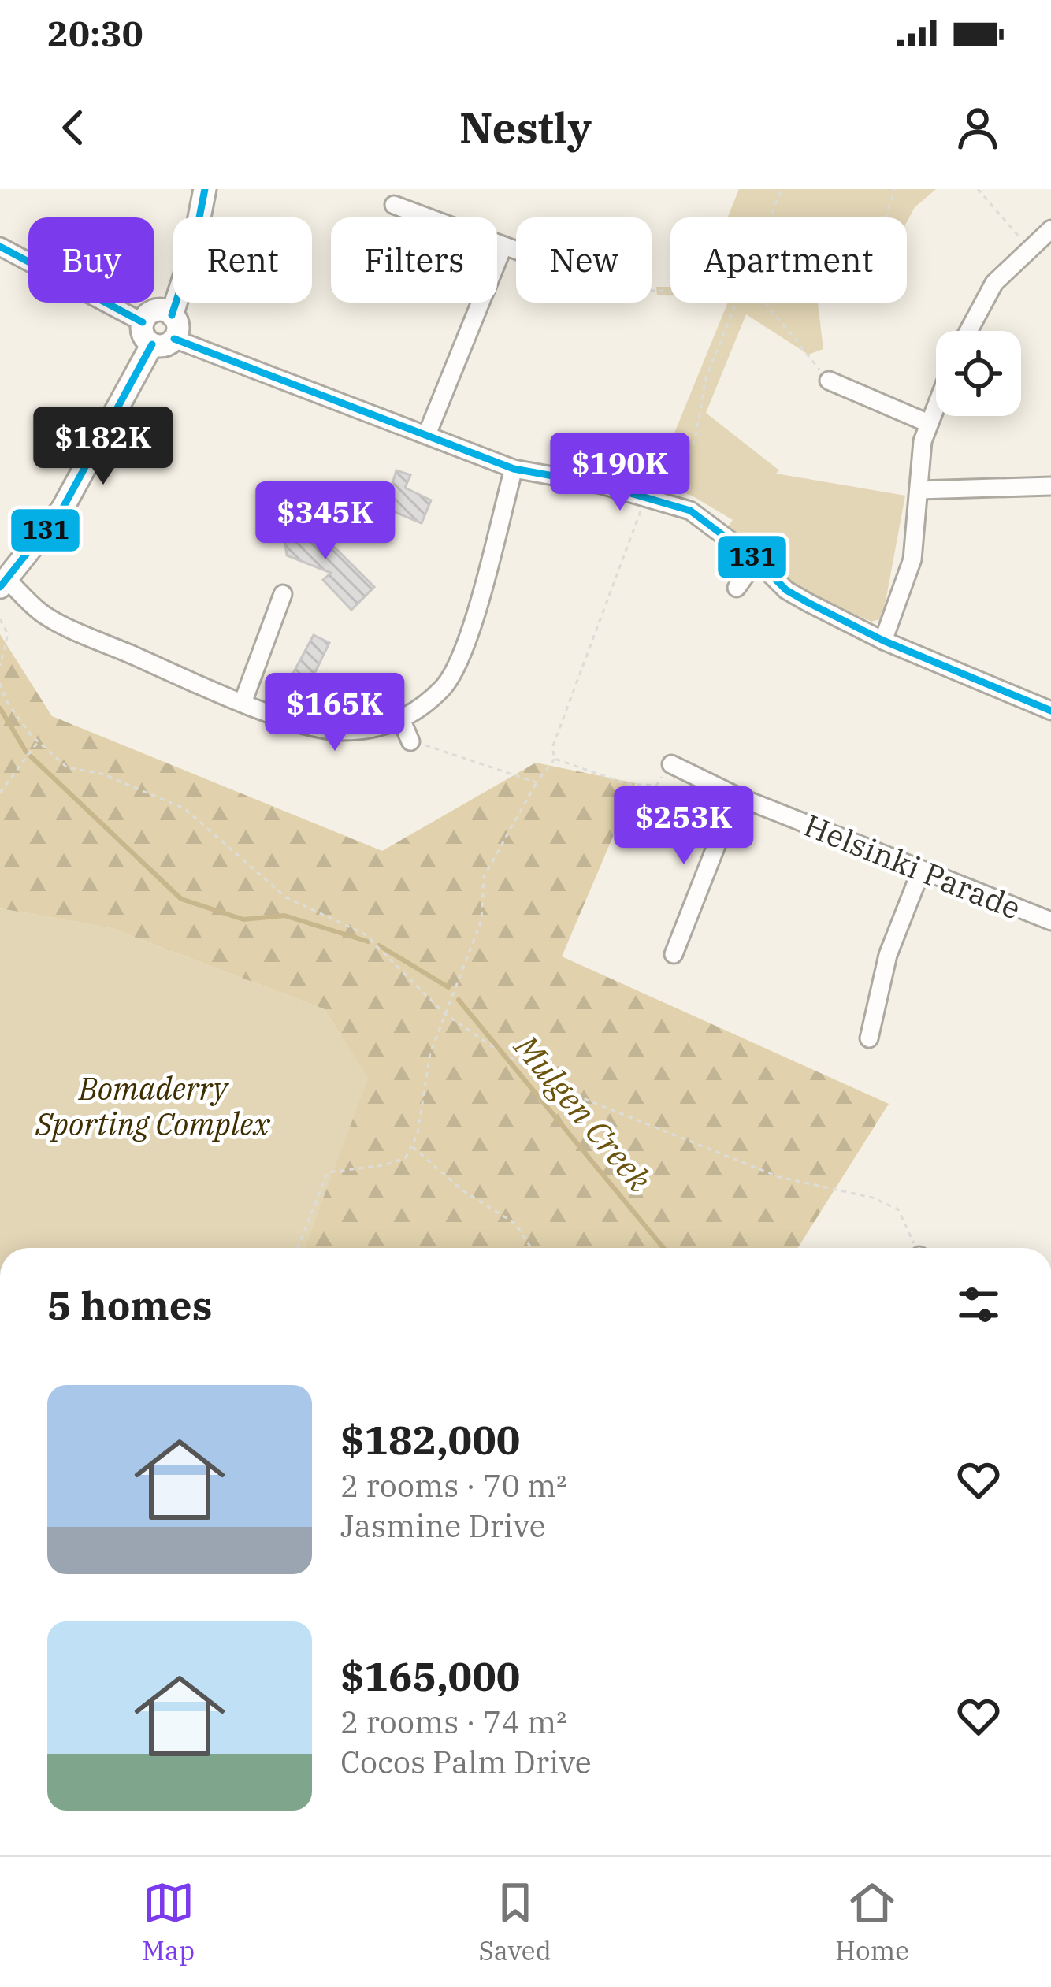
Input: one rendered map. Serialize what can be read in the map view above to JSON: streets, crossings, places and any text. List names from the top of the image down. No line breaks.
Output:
{"streets":{"street":["Helsinki Parade"]},"water":["Mulgen Creek"],"parks":["Bomaderry Sporting Complex"],"lines":["transit line 131"],"page":{"status":"20:30","header":"Nestly","chip":["Buy","Rent","Filters","New","Apartment"],"price":["$182K","$190K","$345K","$165K","$253K"],"heading":"5 homes","list":[{"name":"$182,000","note":"2 rooms · 70 m² · Jasmine Drive"},{"name":"$165,000","note":"2 rooms · 74 m² · Cocos Palm Drive"}],"tabs":["Map","Saved","Home"]}}
